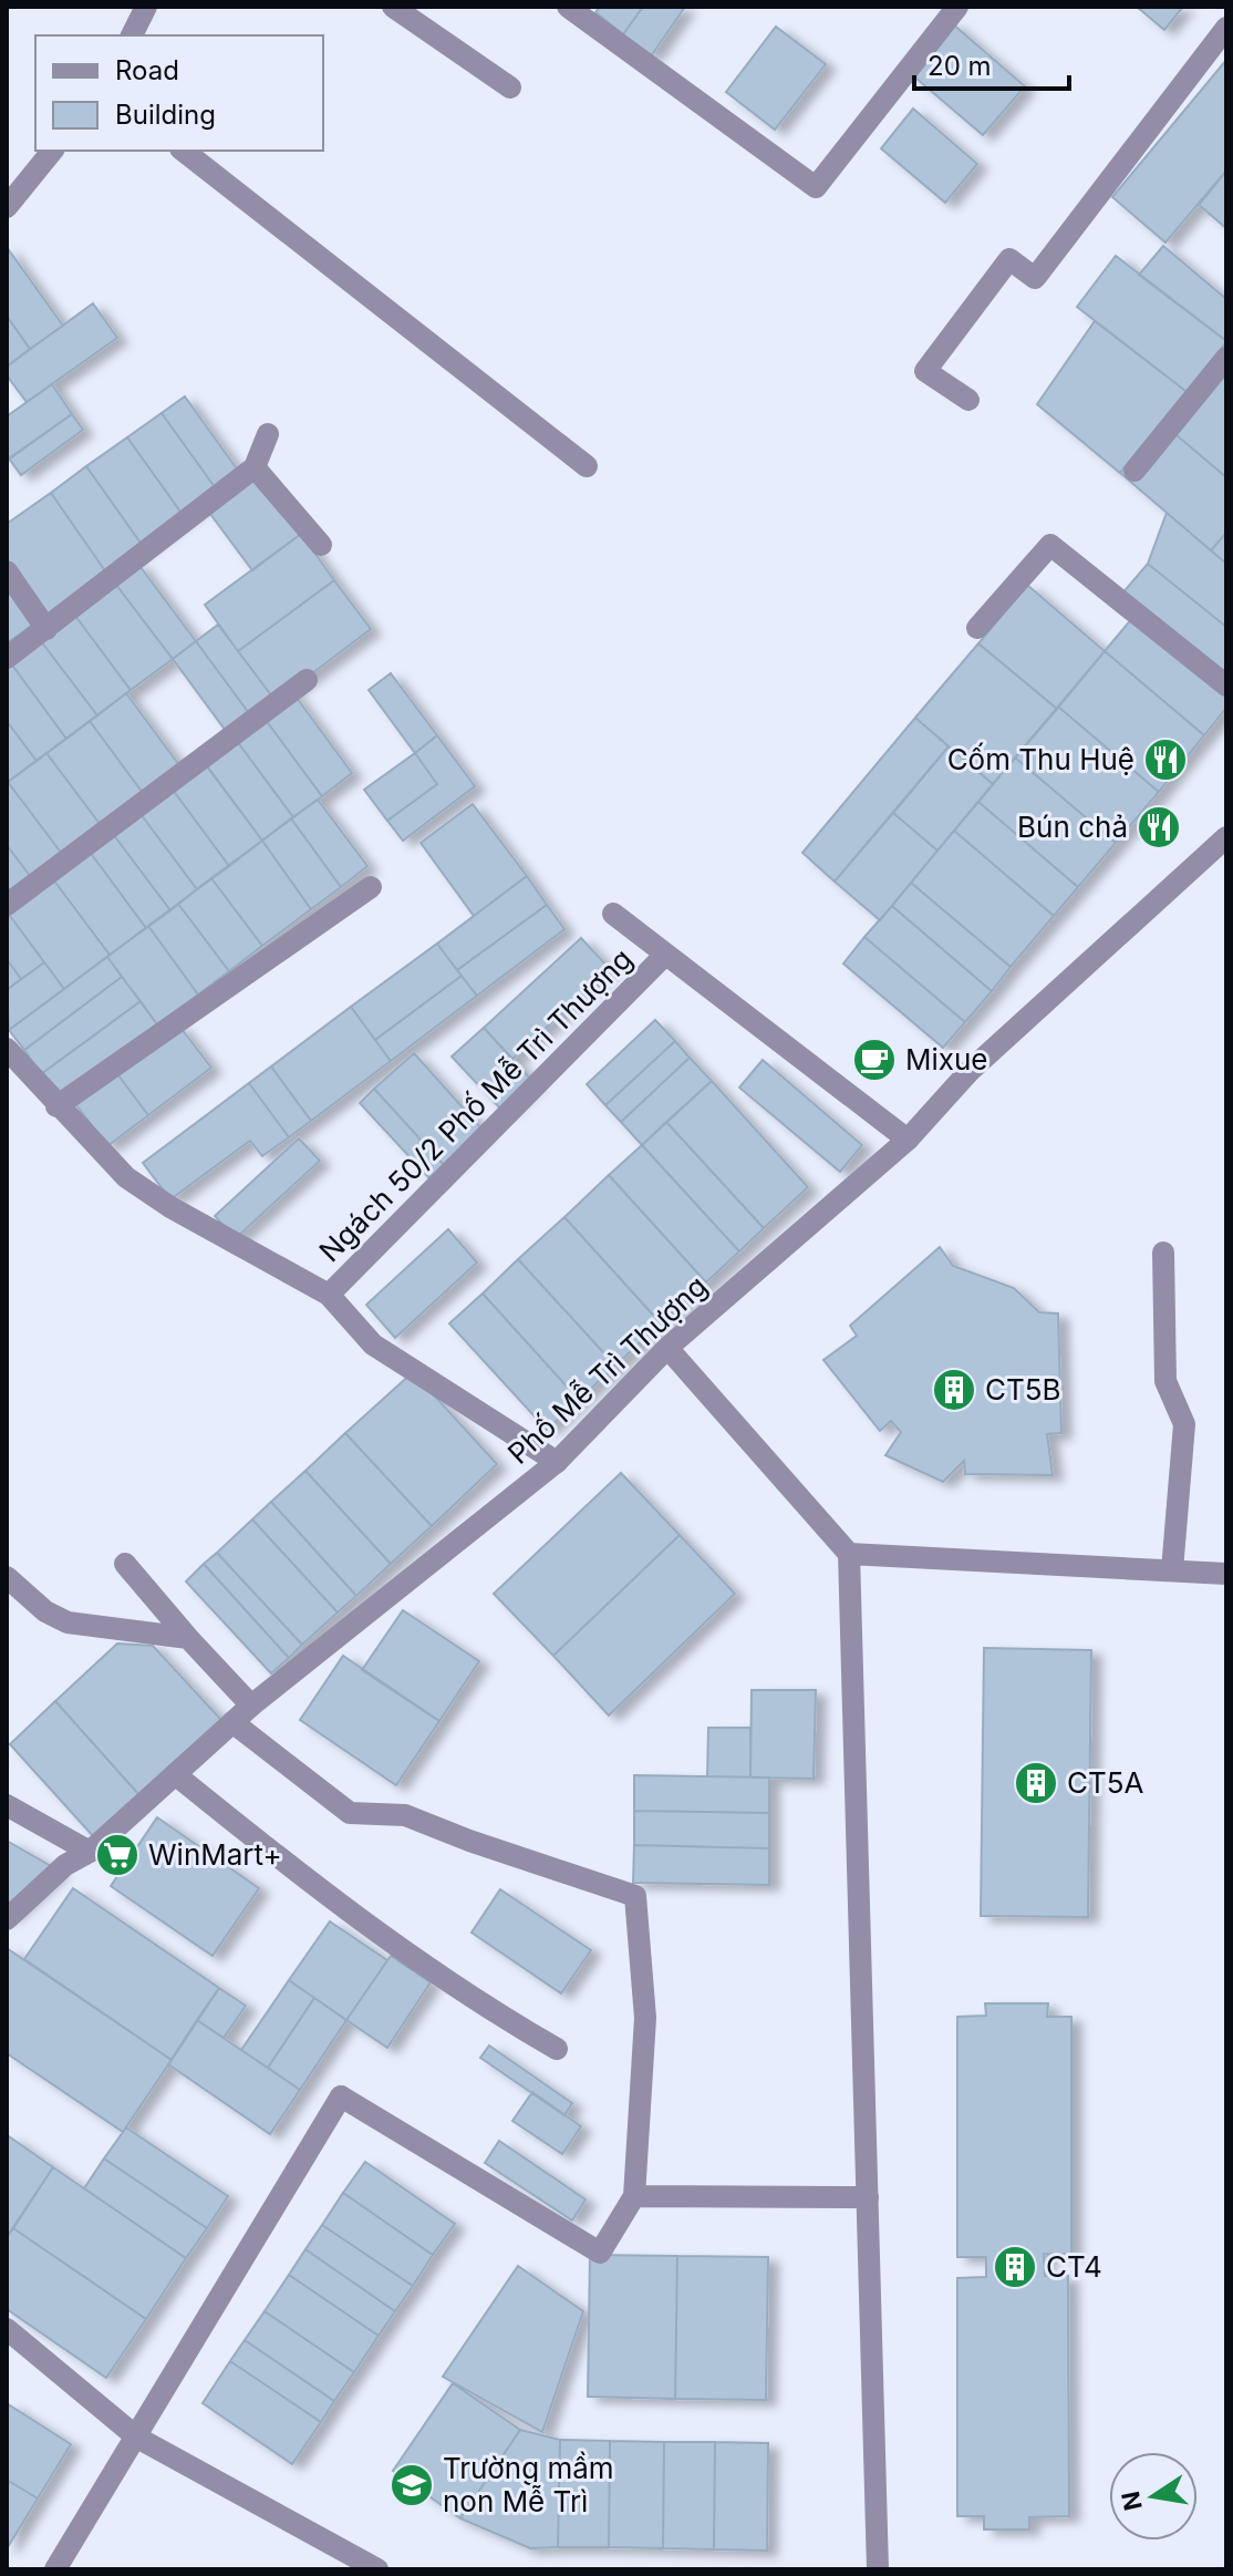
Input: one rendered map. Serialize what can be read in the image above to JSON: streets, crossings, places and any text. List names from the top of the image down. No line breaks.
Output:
{"streets":{"street":["Ngách 50/2 Phố Mễ Trì Thượng","Phố Mễ Trì Thượng"]},"places":{"restaurant":["Cốm Thu Huệ","Bún chả"],"cafe":["Mixue"],"building":["CT5B","CT5A","CT4"],"supermarket":["WinMart+"],"school or university":["Trường mầm non Mễ Trì"]},"legend":["Road","Building"],"scale_bar":"20 m","north":"left"}
